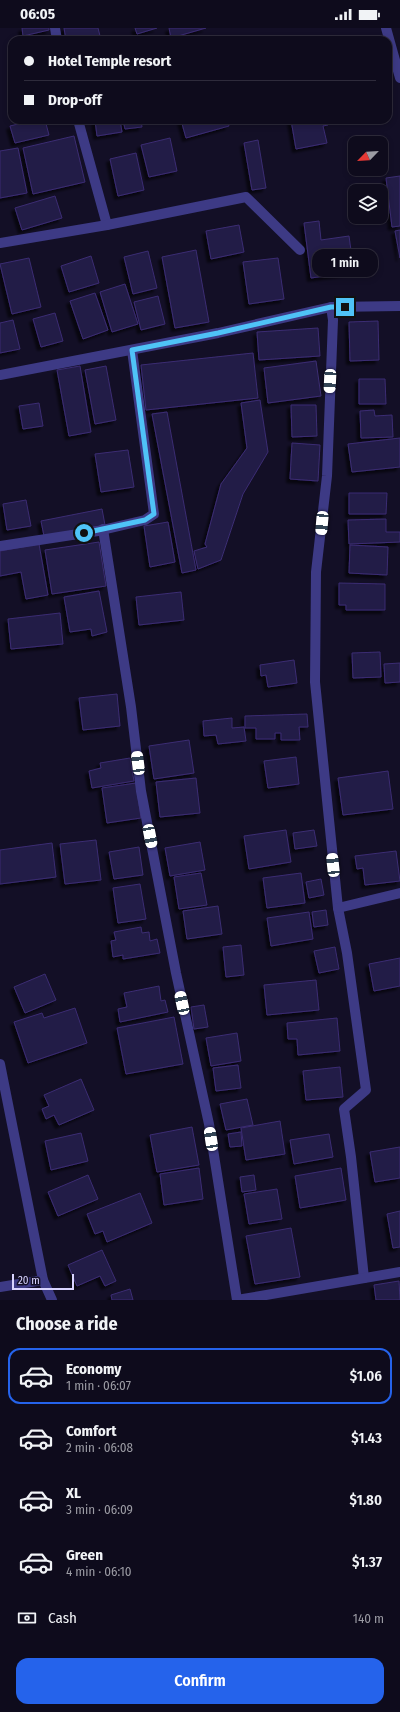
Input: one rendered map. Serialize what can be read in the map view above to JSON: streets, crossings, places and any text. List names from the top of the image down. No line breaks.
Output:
{"scale_bar":"20 m","north":"bottom left","page":{"status":"06:05","banner":["Hotel Temple resort","Drop-off"],"bubble":"1 min","scale":"20 m","heading":"Choose a ride","list":[{"name":"Economy","note":"1 min · 06:07","value":"$1.06"},{"name":"Comfort","note":"2 min · 06:08","value":"$1.43"},{"name":"XL","note":"3 min · 06:09","value":"$1.80"},{"name":"Green","note":"4 min · 06:10","value":"$1.37"}],"pay":["Cash","140 m"],"buttons":"Confirm"}}
